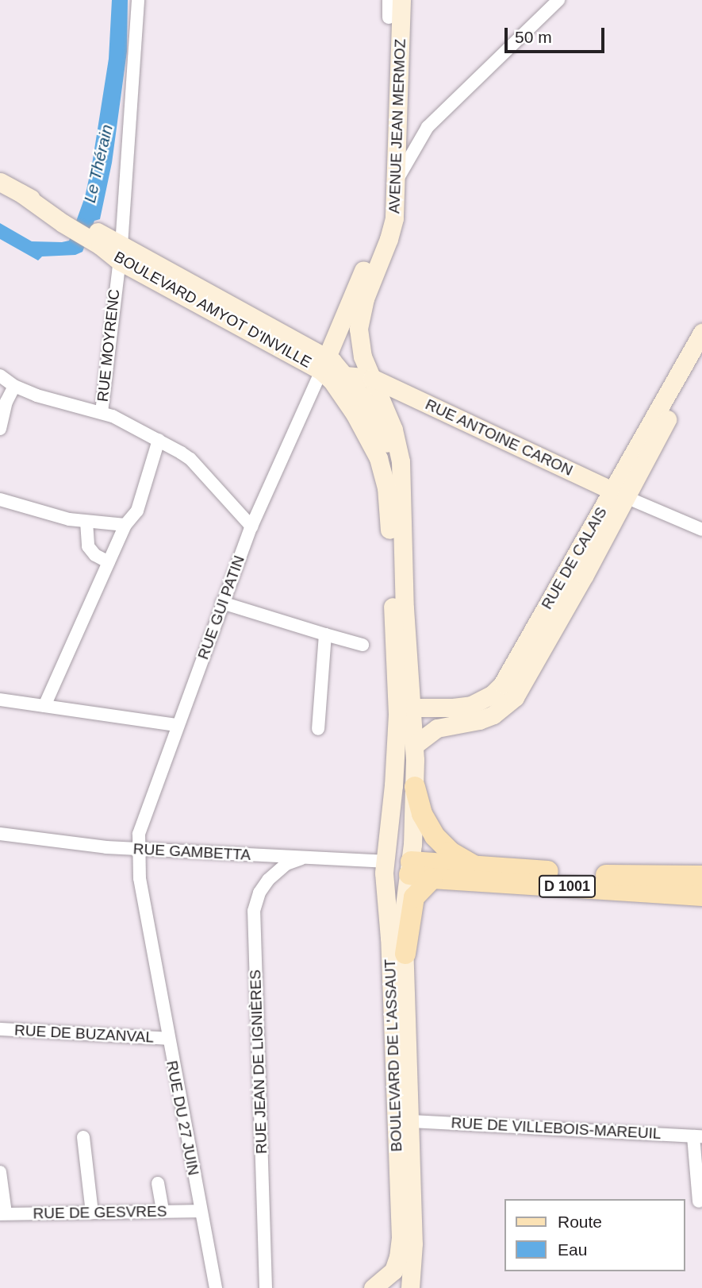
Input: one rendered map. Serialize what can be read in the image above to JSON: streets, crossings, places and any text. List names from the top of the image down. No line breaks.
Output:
{"streets":{"main road":["AVENUE JEAN MERMOZ","BOULEVARD AMYOT D'INVILLE","RUE ANTOINE CARON","RUE DE CALAIS","D 1001","BOULEVARD DE L'ASSAUT"],"street":["RUE MOYRENC","RUE GUI PATIN","RUE GAMBETTA","RUE DE BUZANVAL","RUE JEAN DE LIGNIÈRES","RUE DU 27 JUIN","RUE DE VILLEBOIS-MAREUIL","RUE DE GESVRES"]},"crossings":[["AVENUE JEAN MERMOZ","BOULEVARD AMYOT D'INVILLE"],["AVENUE JEAN MERMOZ","RUE ANTOINE CARON"],["AVENUE JEAN MERMOZ","RUE GUI PATIN"],["BOULEVARD AMYOT D'INVILLE","RUE MOYRENC"],["BOULEVARD AMYOT D'INVILLE","RUE ANTOINE CARON"],["BOULEVARD AMYOT D'INVILLE","RUE GUI PATIN"],["RUE ANTOINE CARON","RUE DE CALAIS"],["RUE ANTOINE CARON","RUE GUI PATIN"],["RUE GUI PATIN","RUE GAMBETTA"],["RUE GUI PATIN","RUE DU 27 JUIN"],["RUE GAMBETTA","D 1001"],["RUE GAMBETTA","BOULEVARD DE L'ASSAUT"],["RUE GAMBETTA","RUE JEAN DE LIGNIÈRES"],["RUE GAMBETTA","RUE DU 27 JUIN"],["D 1001","BOULEVARD DE L'ASSAUT"],["RUE DE BUZANVAL","RUE DU 27 JUIN"],["BOULEVARD DE L'ASSAUT","RUE DE VILLEBOIS-MAREUIL"],["RUE DU 27 JUIN","RUE DE GESVRES"]],"water":["Le Thérain"],"legend":["Route","Eau"],"scale_bar":"50 m"}
